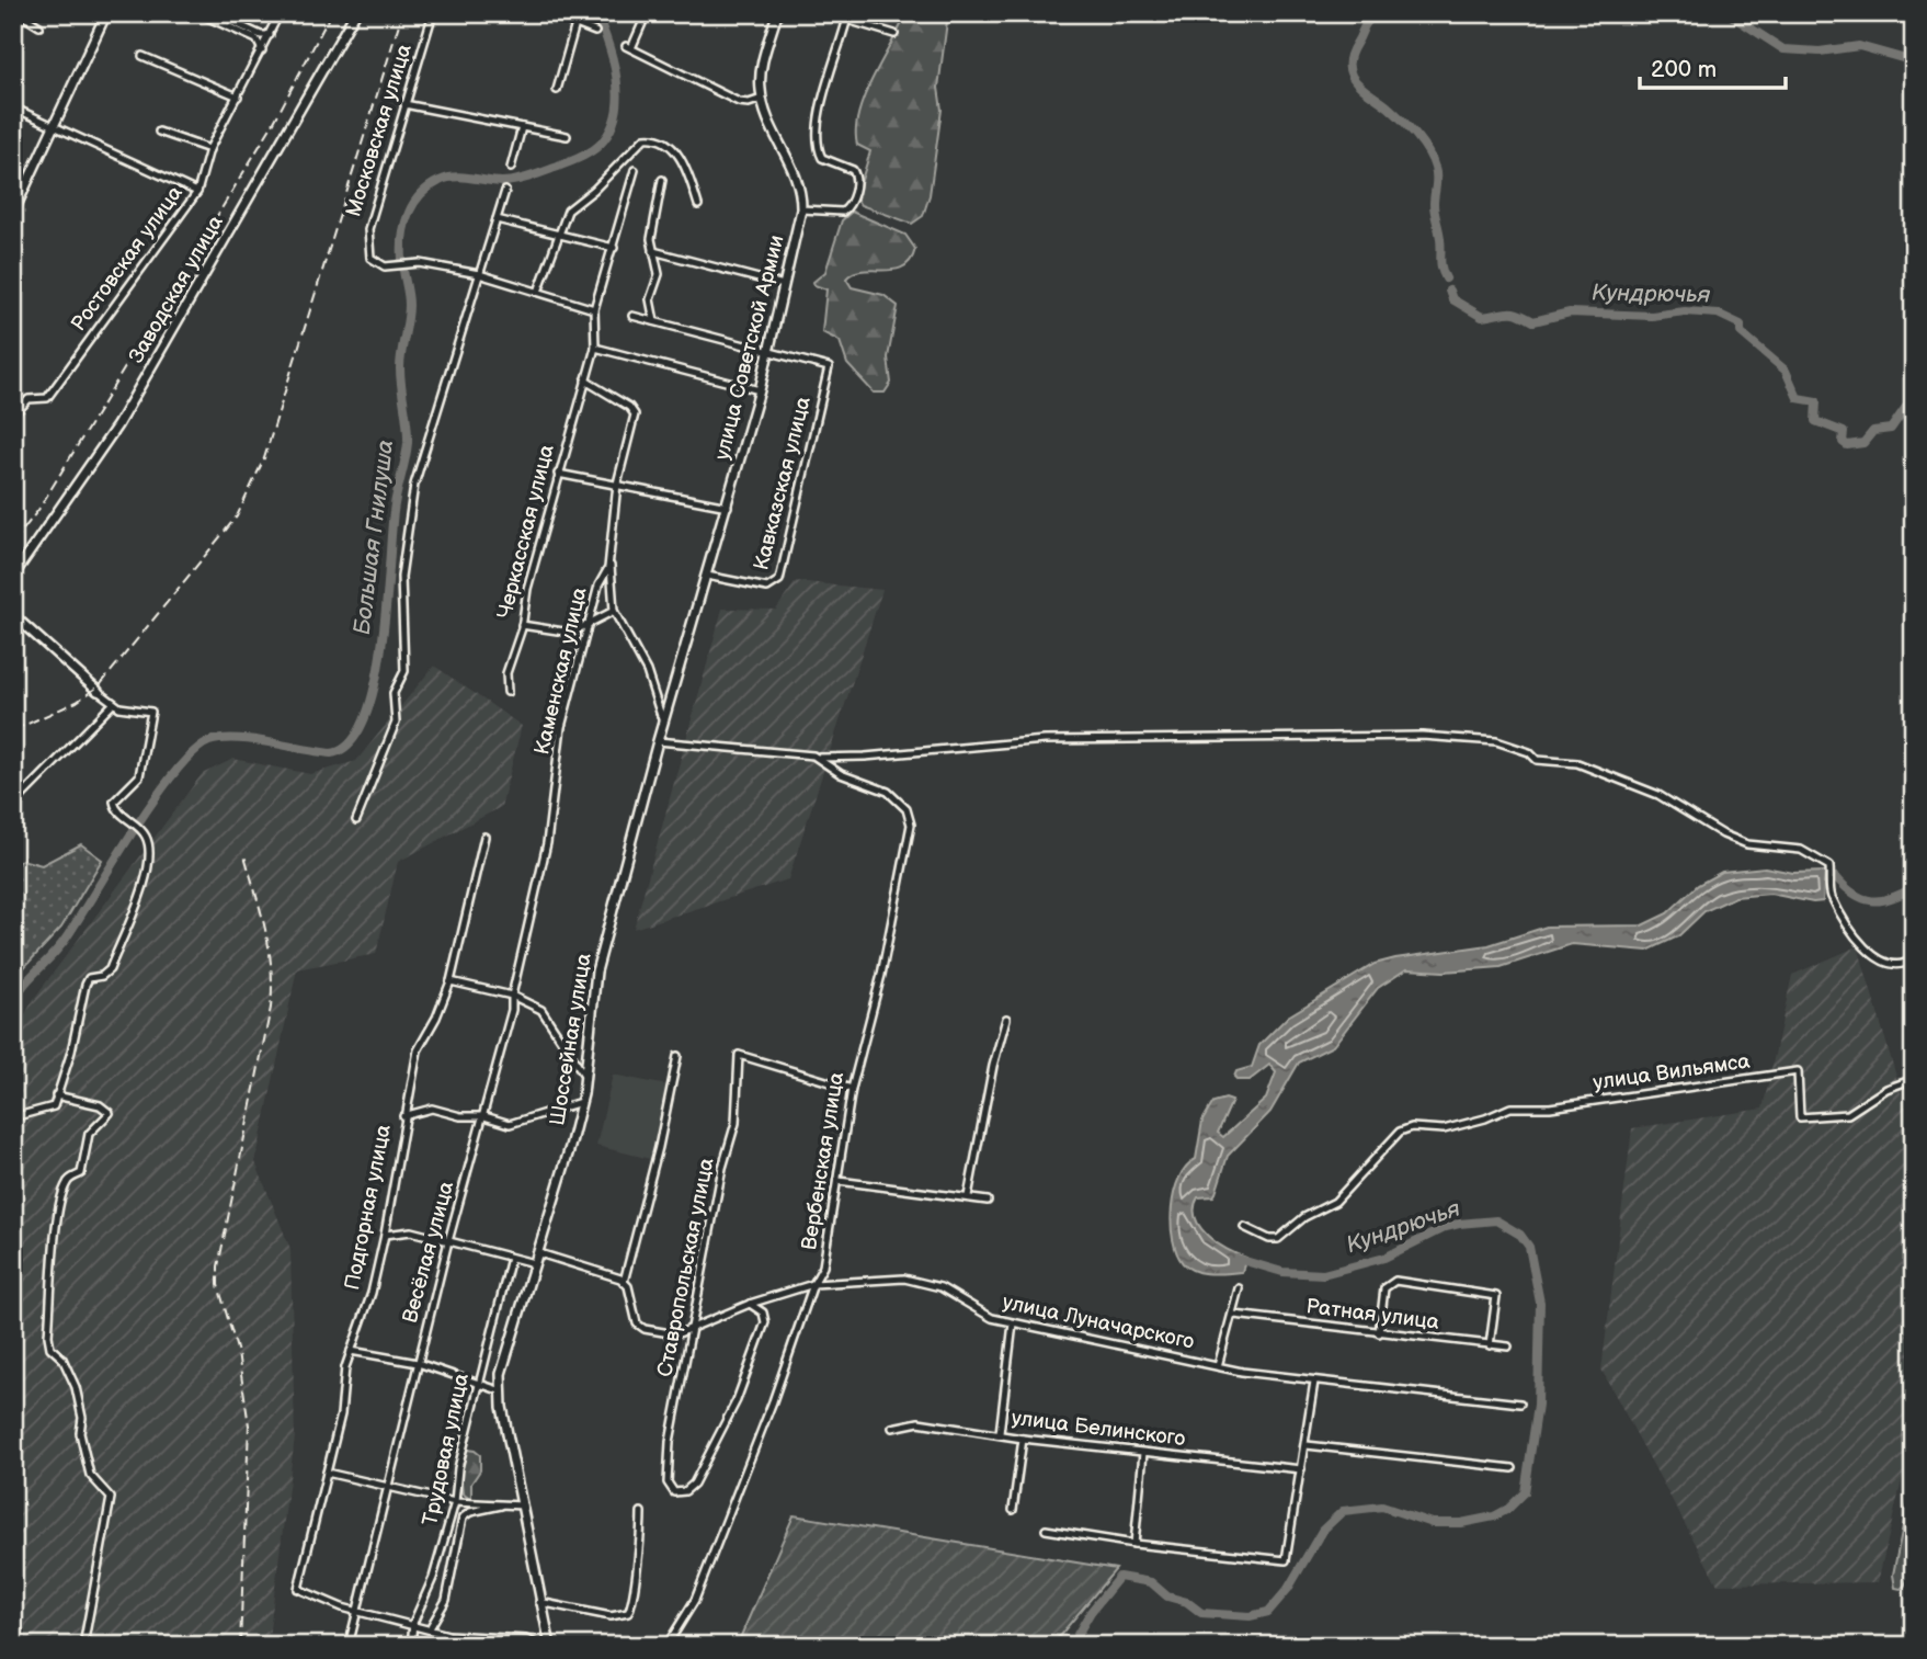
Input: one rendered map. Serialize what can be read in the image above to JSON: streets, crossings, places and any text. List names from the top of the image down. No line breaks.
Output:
{"streets":{"main road":["Заводская улица","улица Советской Армии","Шоссейная улица"],"street":["Московская улица","Ростовская улица","Кавказская улица","Черкасская улица","Каменская улица","улица Вильямса","Вербенская улица","Подгорная улица","Весёлая улица","Ставропольская улица","Ратная улица","улица Луначарского","улица Белинского","Трудовая улица"]},"crossings":[["улица Советской Армии","Кавказская улица"],["улица Советской Армии","Шоссейная улица"],["Черкасская улица","Каменская улица"],["Каменская улица","Весёлая улица"],["Вербенская улица","Ставропольская улица"],["Вербенская улица","улица Луначарского"],["Подгорная улица","Весёлая улица"],["Ставропольская улица","улица Луначарского"]],"water":["Кундрючья","Большая Гнилуша"],"scale_bar":"200 m"}
